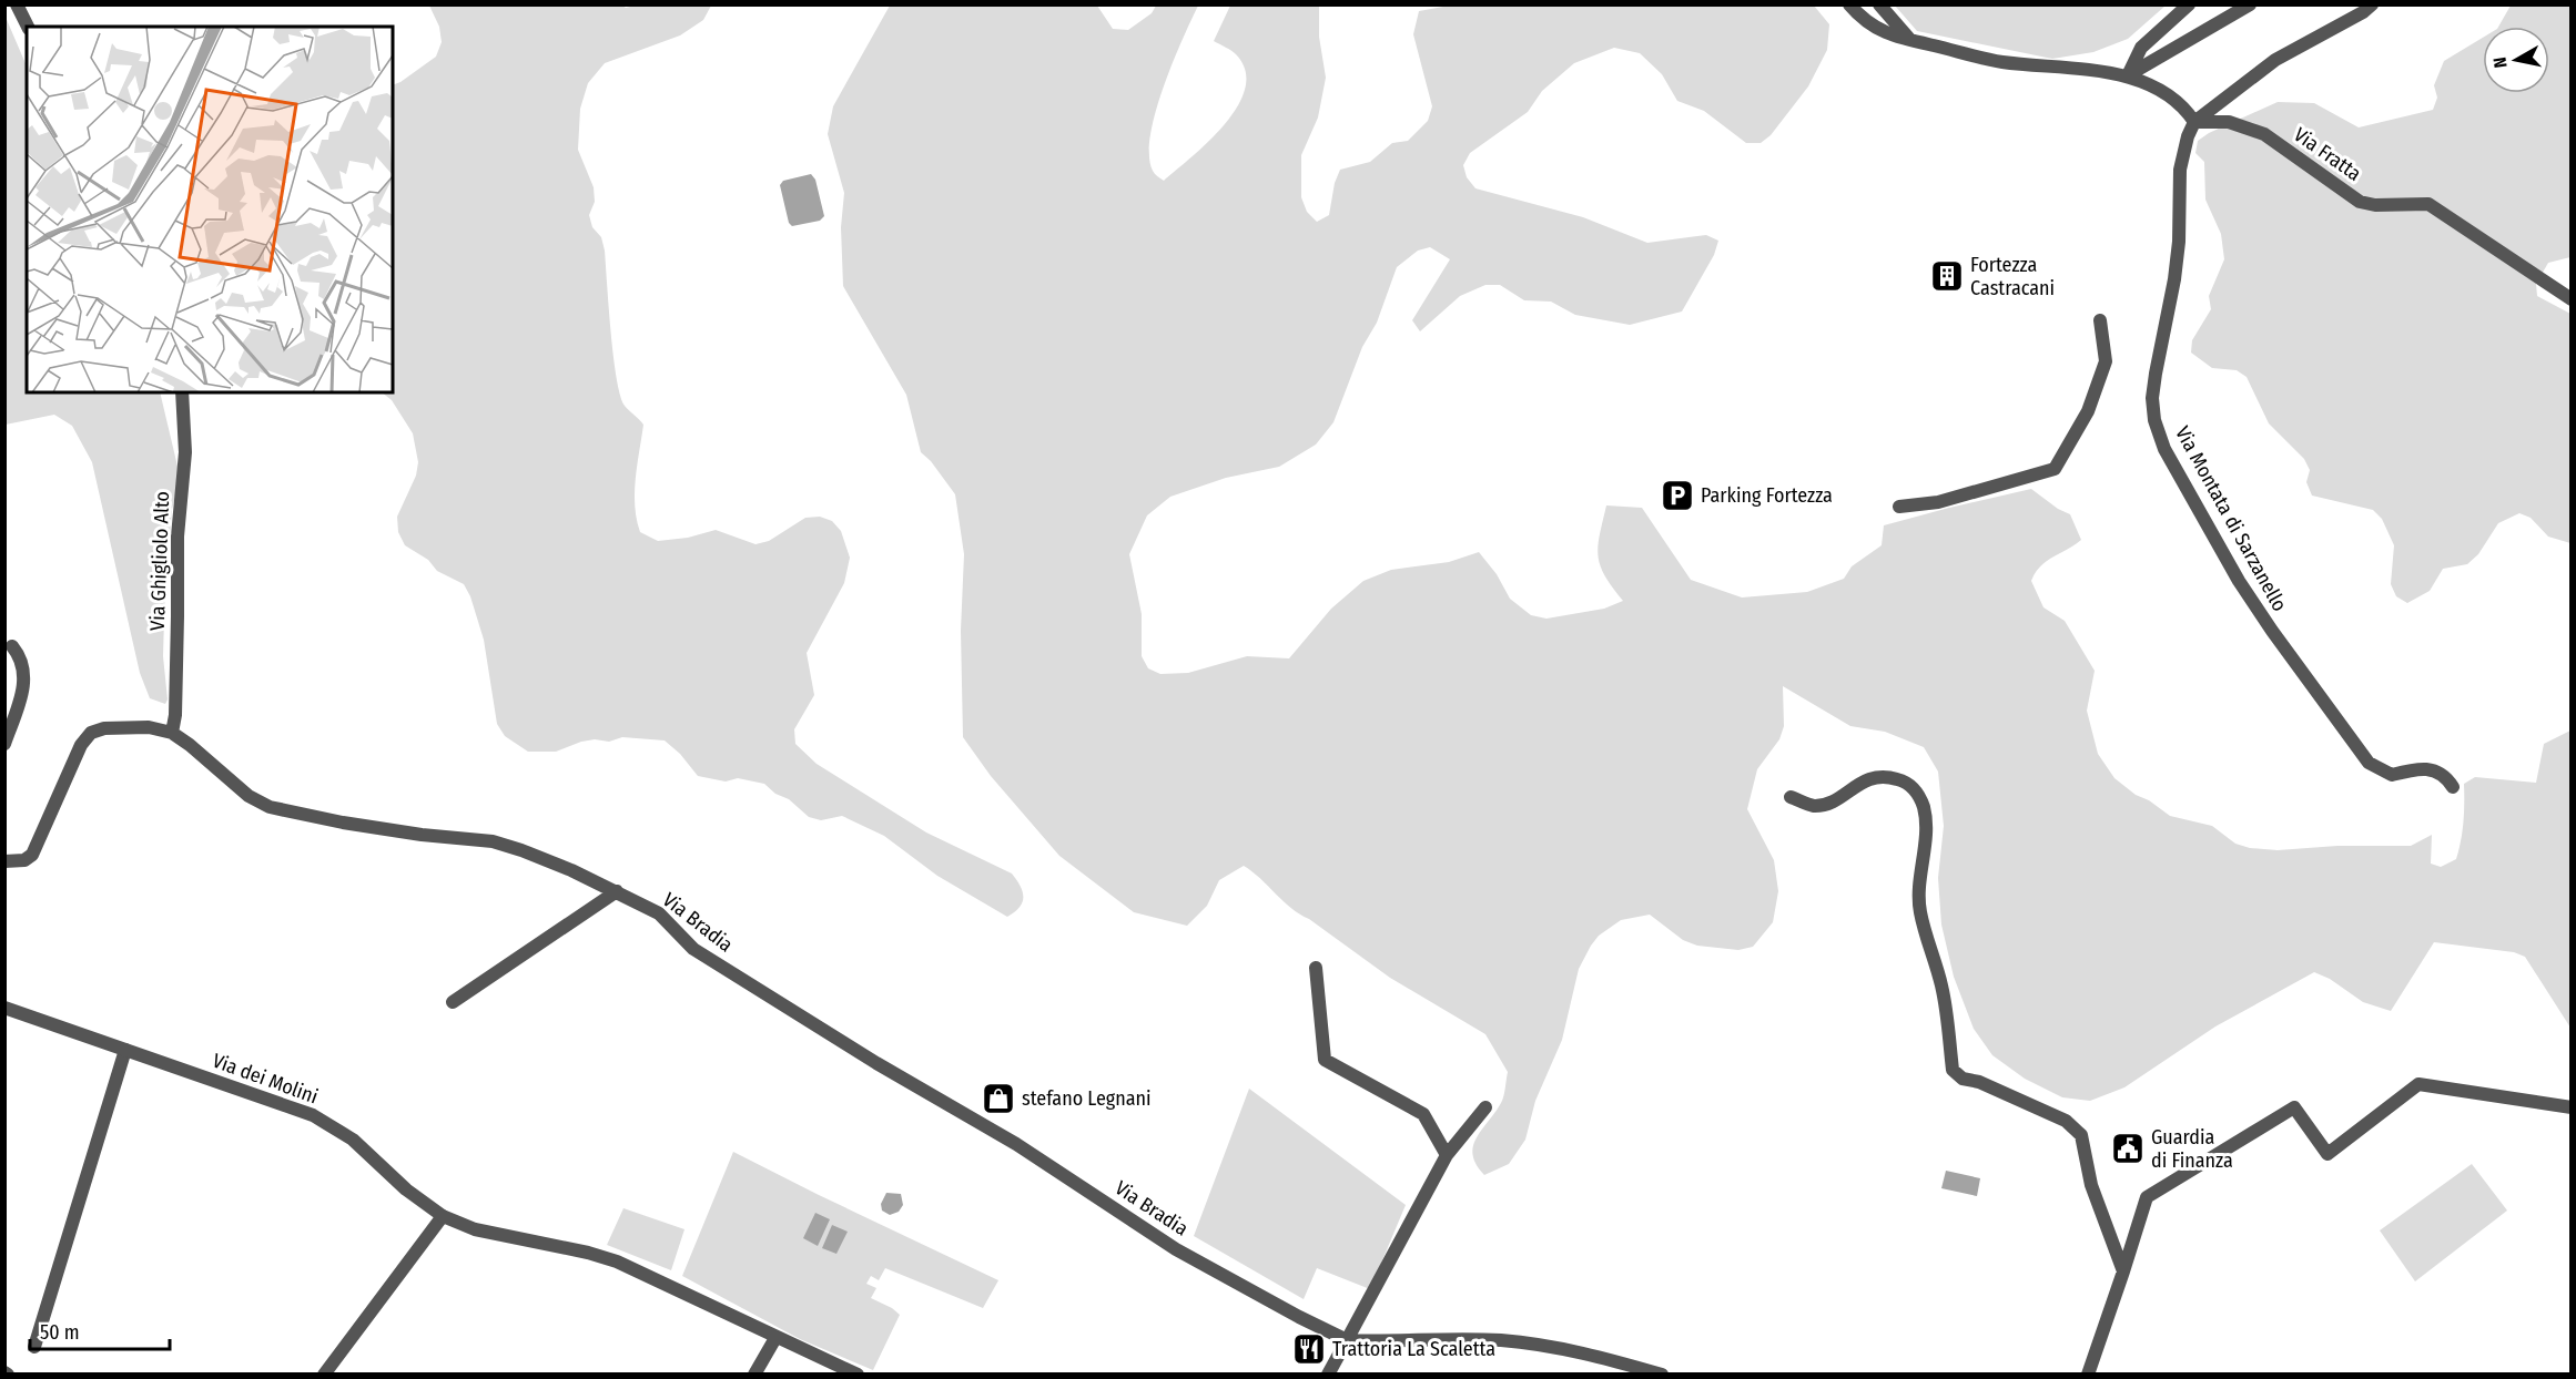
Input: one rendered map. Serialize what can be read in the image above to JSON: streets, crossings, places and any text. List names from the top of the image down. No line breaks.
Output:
{"streets":{"street":["Via Fratta","Via Montata di Sarzanello","Via Ghigliolo Alto","Via Bradia","Via dei Molini"]},"crossings":[["Via Fratta","Via Montata di Sarzanello"],["Via Ghigliolo Alto","Via Bradia"]],"places":{"building":["Fortezza Castracani"],"parking":["Parking Fortezza"],"shop":["stefano Legnani"],"public building":["Guardia di Finanza"],"restaurant":["Trattoria La Scaletta"]},"scale_bar":"50 m","north":"left"}
